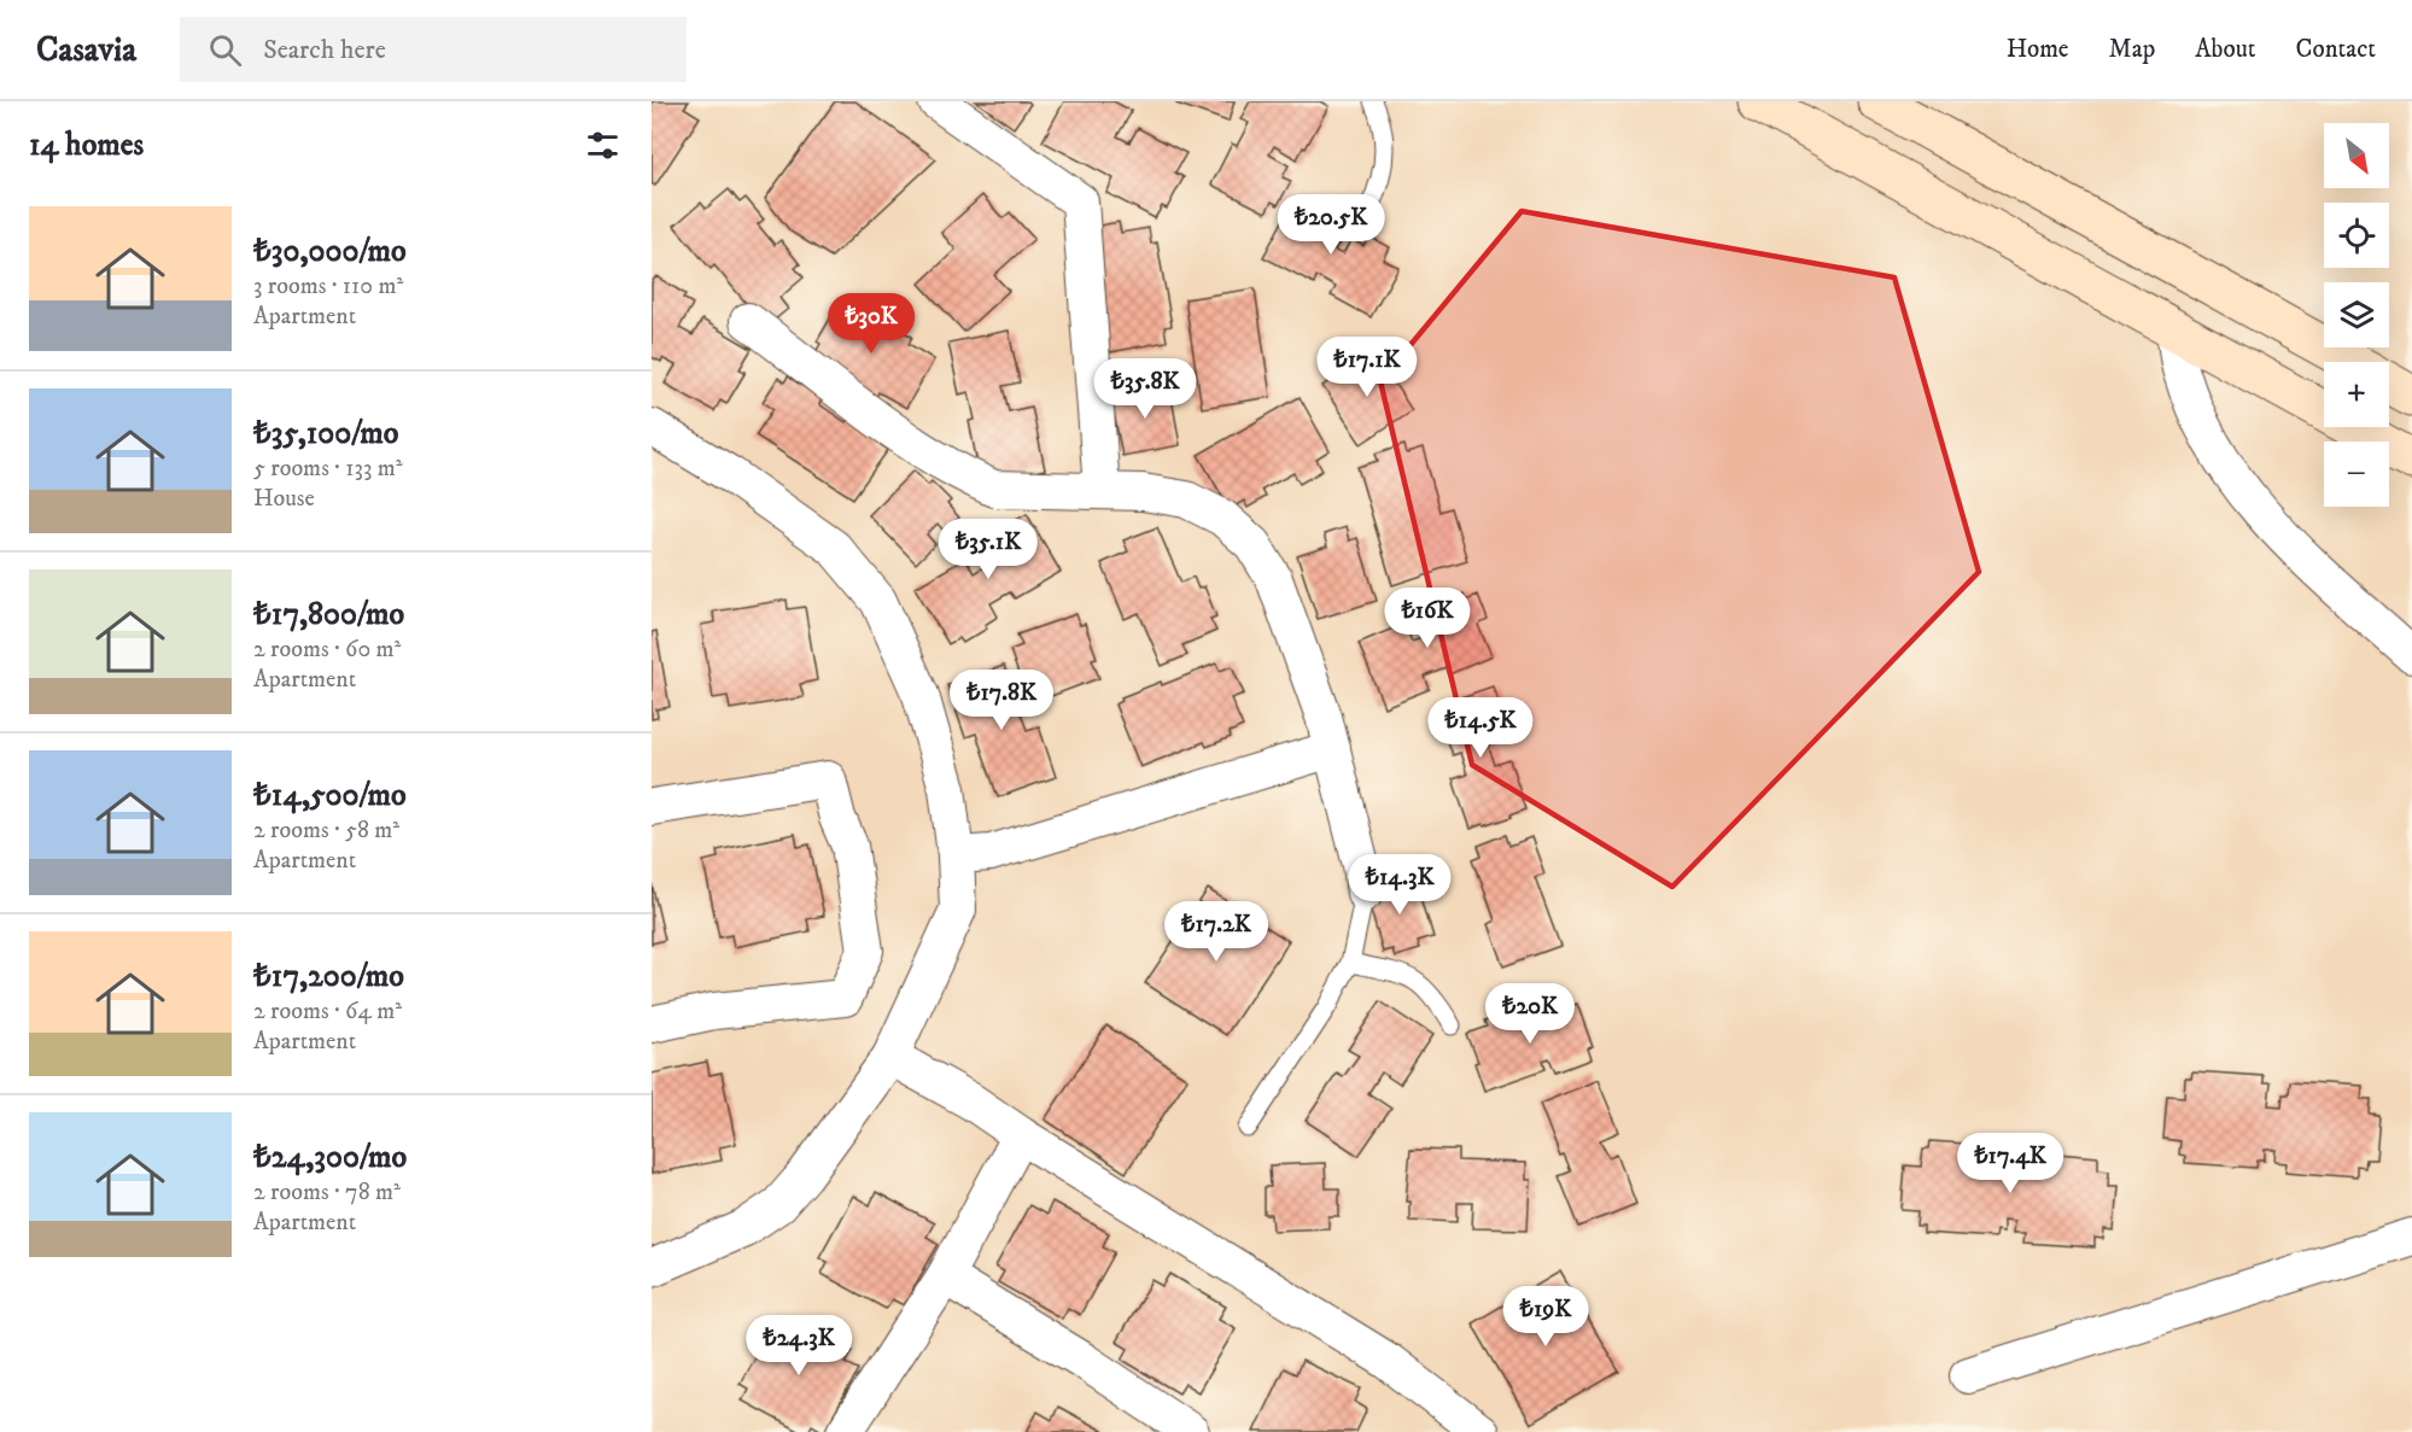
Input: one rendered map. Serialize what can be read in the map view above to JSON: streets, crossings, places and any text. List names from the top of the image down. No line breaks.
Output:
{"north":"bottom right","page":{"header":"Casavia","search":"Search here","nav":["Home","Map","About","Contact"],"heading":"14 homes","map_buttons":["+","−"],"list":[{"name":"₺30,000/mo","note":"3 rooms · 110 m² · Apartment"},{"name":"₺35,100/mo","note":"5 rooms · 133 m² · House"},{"name":"₺17,800/mo","note":"2 rooms · 60 m² · Apartment"},{"name":"₺14,500/mo","note":"2 rooms · 58 m² · Apartment"},{"name":"₺17,200/mo","note":"2 rooms · 64 m² · Apartment"},{"name":"₺24,300/mo","note":"2 rooms · 78 m² · Apartment"}],"price":["₺20.5K","₺30K","₺17.1K","₺35.8K","₺35.1K","₺16K","₺17.8K","₺14.5K","₺14.3K","₺17.2K","₺20K","₺17.4K","₺19K","₺24.3K"]}}
